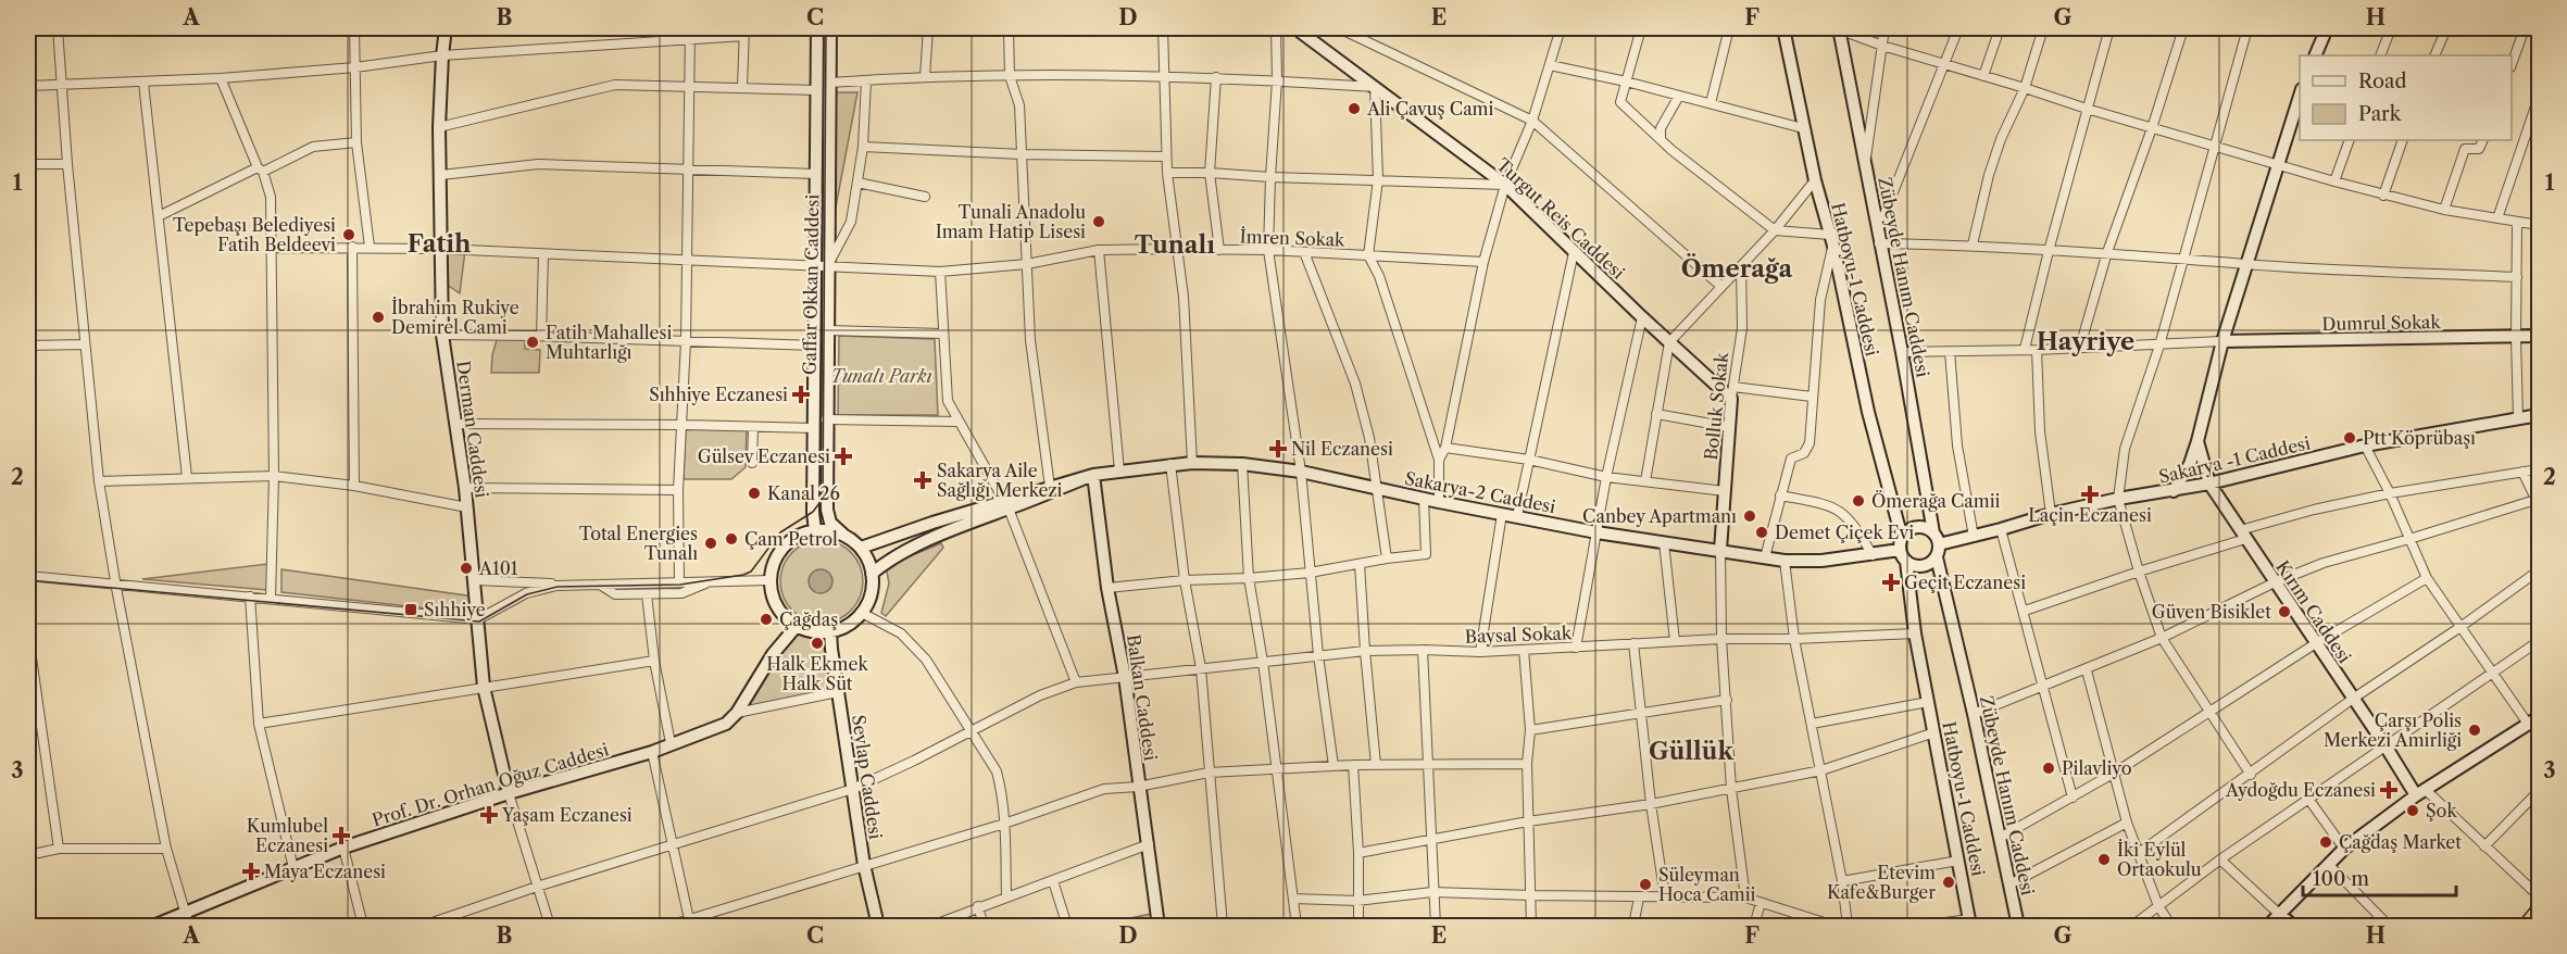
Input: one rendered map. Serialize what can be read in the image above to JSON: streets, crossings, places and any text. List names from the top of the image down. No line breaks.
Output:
{"streets":{"main road":["Turgut Reis Caddesi","Zübeyde Hanım Caddesi","Hatboyu-1 Caddesi","Gaffar Okkan Caddesi","Dumrul Sokak","Bolluk Sokak","Derman Caddesi","Sakarya -1 Caddesi","Sakarya-2 Caddesi","Kırım Caddesi","Balkan Caddesi","Seylap Caddesi","Prof. Dr. Orhan Oğuz Caddesi"],"street":["İmren Sokak","Baysal Sokak"]},"crossings":[["Turgut Reis Caddesi","Bolluk Sokak"],["İmren Sokak","Gaffar Okkan Caddesi"],["İmren Sokak","Derman Caddesi"],["Zübeyde Hanım Caddesi","Hatboyu-1 Caddesi"],["Zübeyde Hanım Caddesi","Sakarya -1 Caddesi"],["Zübeyde Hanım Caddesi","Sakarya-2 Caddesi"],["Hatboyu-1 Caddesi","Sakarya -1 Caddesi"],["Hatboyu-1 Caddesi","Sakarya-2 Caddesi"],["Hatboyu-1 Caddesi","Baysal Sokak"],["Gaffar Okkan Caddesi","Sakarya-2 Caddesi"],["Gaffar Okkan Caddesi","Seylap Caddesi"],["Gaffar Okkan Caddesi","Prof. Dr. Orhan Oğuz Caddesi"],["Dumrul Sokak","Kırım Caddesi"],["Bolluk Sokak","Sakarya-2 Caddesi"],["Derman Caddesi","Prof. Dr. Orhan Oğuz Caddesi"],["Sakarya -1 Caddesi","Sakarya-2 Caddesi"],["Sakarya -1 Caddesi","Kırım Caddesi"],["Sakarya-2 Caddesi","Balkan Caddesi"],["Sakarya-2 Caddesi","Seylap Caddesi"],["Sakarya-2 Caddesi","Prof. Dr. Orhan Oğuz Caddesi"],["Baysal Sokak","Balkan Caddesi"],["Baysal Sokak","Seylap Caddesi"],["Seylap Caddesi","Prof. Dr. Orhan Oğuz Caddesi"]],"districts":["Fatih","Tunalı","Ömerağa","Hayriye","Güllük"],"parks":["Tunalı Parkı"],"places":{"other":["Ali Çavuş Cami","Tunali Anadolu Imam Hatip Lisesi","Tepebaşı Belediyesi Fatih Beldeevi","İbrahim Rukiye Demirel Cami","Fatih Mahallesi Muhtarlığı","Ptt Köprübaşı","Kanal 26","Ömerağa Camii","Canbey Apartmanı","Demet Çiçek Evi","Çam Petrol","Total Energies Tunalı","A101","Güven Bisiklet","Çağdaş","Halk Ekmek Halk Süt","Çarşı Polis Merkezi Amirliği","Pilavliyo","Şok","Çağdaş Market","İki Eylül Ortaokulu","Etevim Kafe&Burger","Süleyman Hoca Camii"],"health":["Sıhhiye Eczanesi","Nil Eczanesi","Gülsev Eczanesi","Sakarya Aile Sağlığı Merkezi","Laçin Eczanesi","Geçit Eczanesi","Aydoğdu Eczanesi","Yaşam Eczanesi","Kumlubel Eczanesi","Maya Eczanesi"],"transit":["Sıhhiye"]},"legend":["Road","Park"],"scale_bar":"100 m","grid":{"columns":["A","B","C","D","E","F","G","H"],"rows":["1","2","3"]}}
